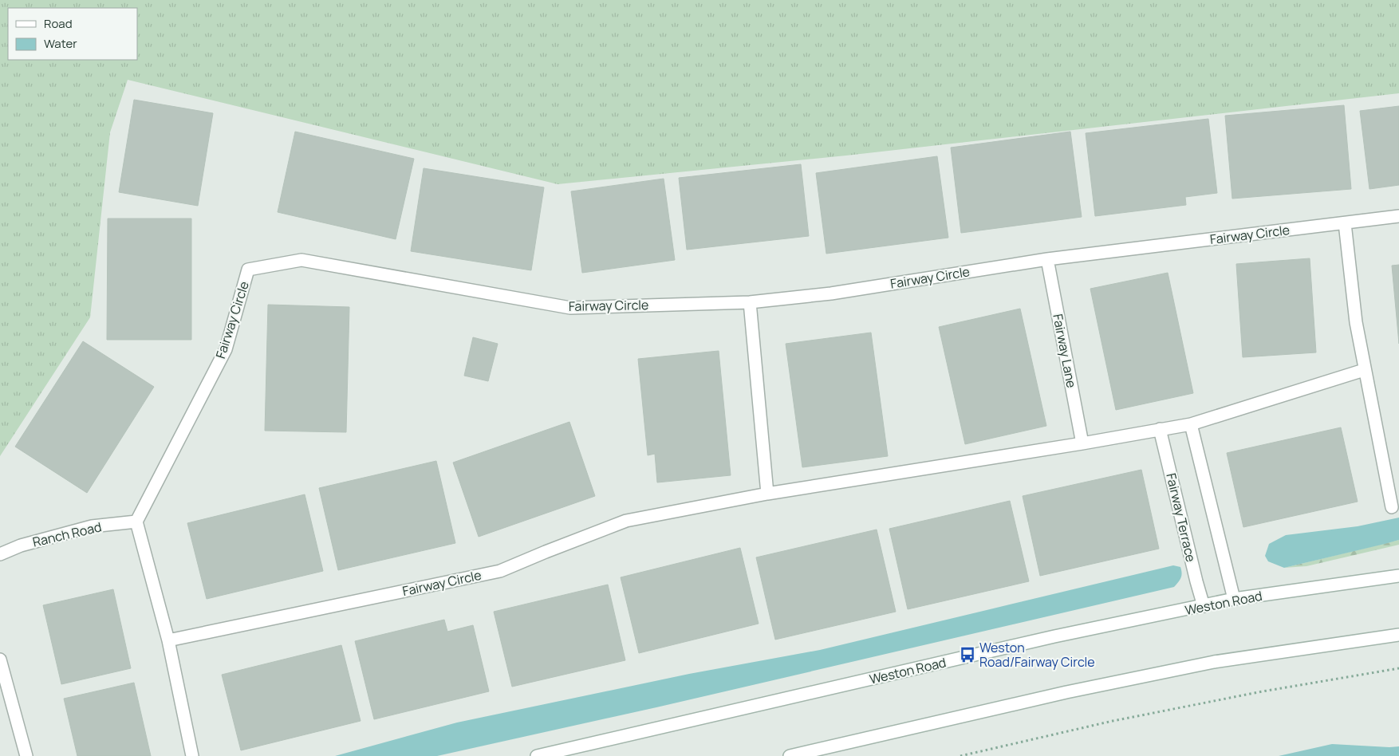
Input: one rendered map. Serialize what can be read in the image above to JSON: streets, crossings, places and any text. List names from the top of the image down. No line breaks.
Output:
{"streets":{"street":["Fairway Circle","Fairway Lane","Fairway Terrace","Ranch Road","Weston Road"]},"crossings":[["Fairway Circle","Fairway Lane"],["Fairway Circle","Fairway Terrace"],["Fairway Circle","Ranch Road"],["Fairway Terrace","Weston Road"]],"places":{"bus stop":["Weston Road/Fairway Circle"]},"legend":["Road","Water"]}
